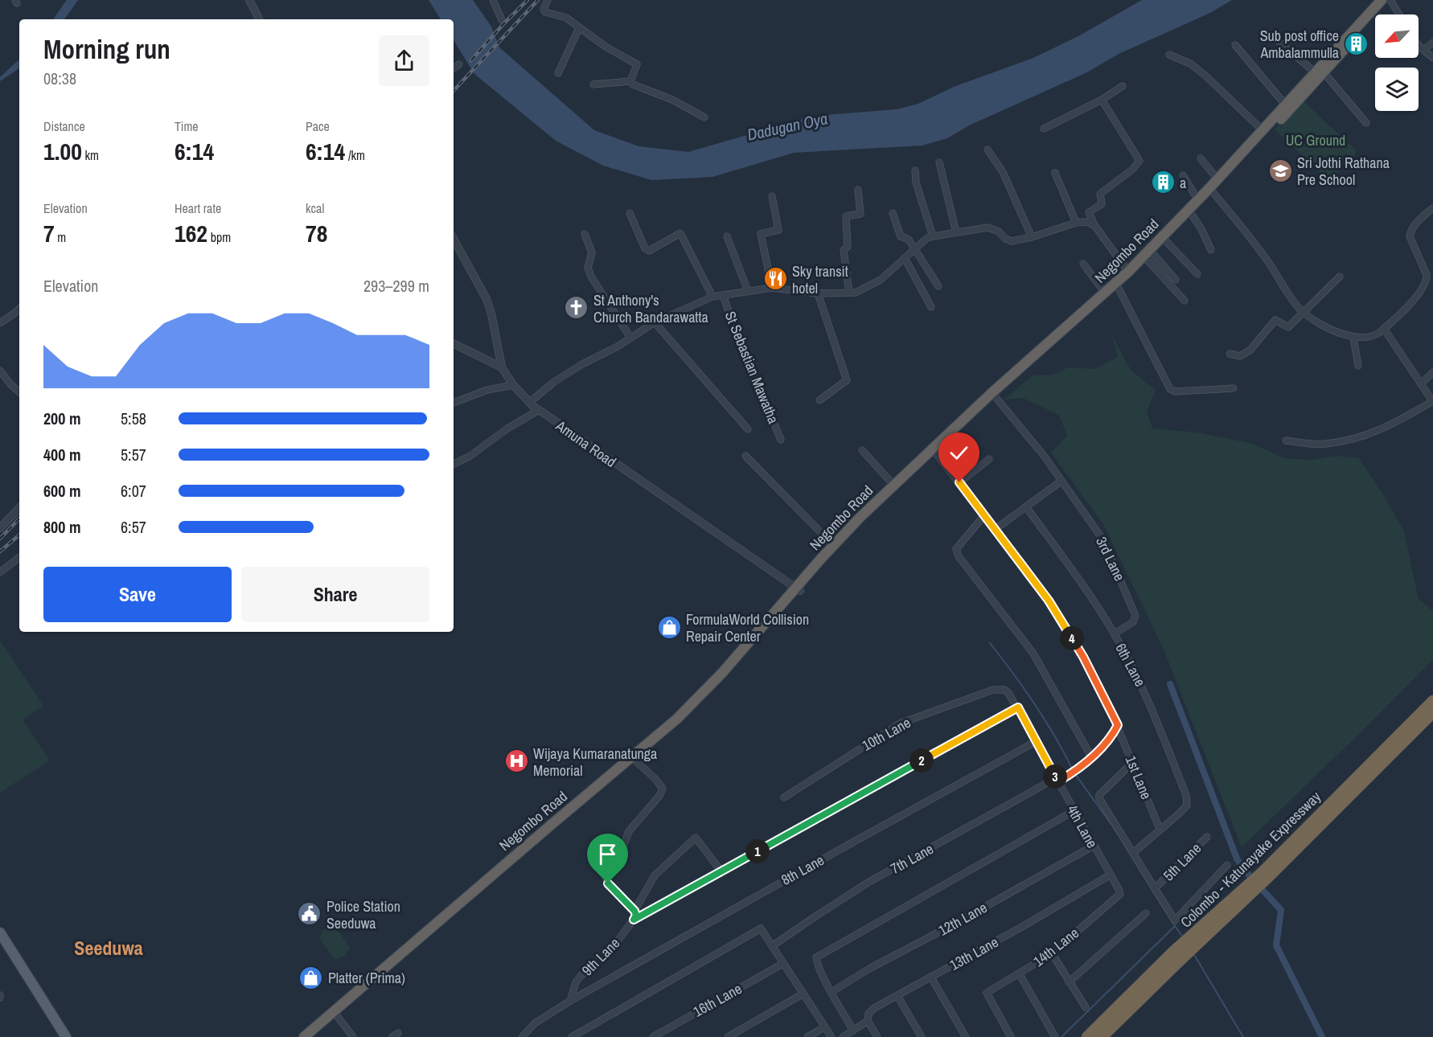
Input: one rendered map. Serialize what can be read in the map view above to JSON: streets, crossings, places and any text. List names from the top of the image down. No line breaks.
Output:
{"streets":{"highway":["Negombo Road","Colombo - Katunayake Expressway"],"street":["St Sebastian Mawatha","Amuna Road","3rd Lane","6th Lane","10th Lane","1st Lane","4th Lane","7th Lane","5th Lane","8th Lane","12th Lane","14th Lane","13th Lane","9th Lane","16th Lane"]},"crossings":[["Negombo Road","Amuna Road"],["Negombo Road","1st Lane"],["3rd Lane","6th Lane"],["6th Lane","1st Lane"],["10th Lane","4th Lane"],["10th Lane","9th Lane"],["1st Lane","7th Lane"],["4th Lane","7th Lane"],["4th Lane","8th Lane"],["4th Lane","12th Lane"],["4th Lane","14th Lane"],["4th Lane","13th Lane"],["4th Lane","9th Lane"],["8th Lane","9th Lane"]],"districts":["Seeduwa"],"water":["Dadugan Oya"],"parks":["UC Ground"],"places":{"building":["Sub post office Ambalammulla","a"],"school or university":["Sri Jothi Rathana Pre School"],"restaurant":["Sky transit hotel"],"church":["St Anthony's Church Bandarawatta"],"shop":["FormulaWorld Collision Repair Center","Platter (Prima)"],"hospital":["Wijaya Kumaranatunga Memorial"],"public building":["Police Station Seeduwa"]},"north":"bottom left","page":{"heading":["Morning run","08:38"],"stats":[["Distance","1.00 km"],["Time","6:14"],["Pace","6:14 /km"],["Elevation","7 m"],["Heart rate","162 bpm"],["kcal","78"]],"chart":["Elevation","293–299 m"],"list":[{"name":"200 m","note":"5:58"},{"name":"400 m","note":"5:57"},{"name":"600 m","note":"6:07"},{"name":"800 m","note":"6:57"}],"buttons":["Save","Share"],"pins":["4","2","3","1"]}}
